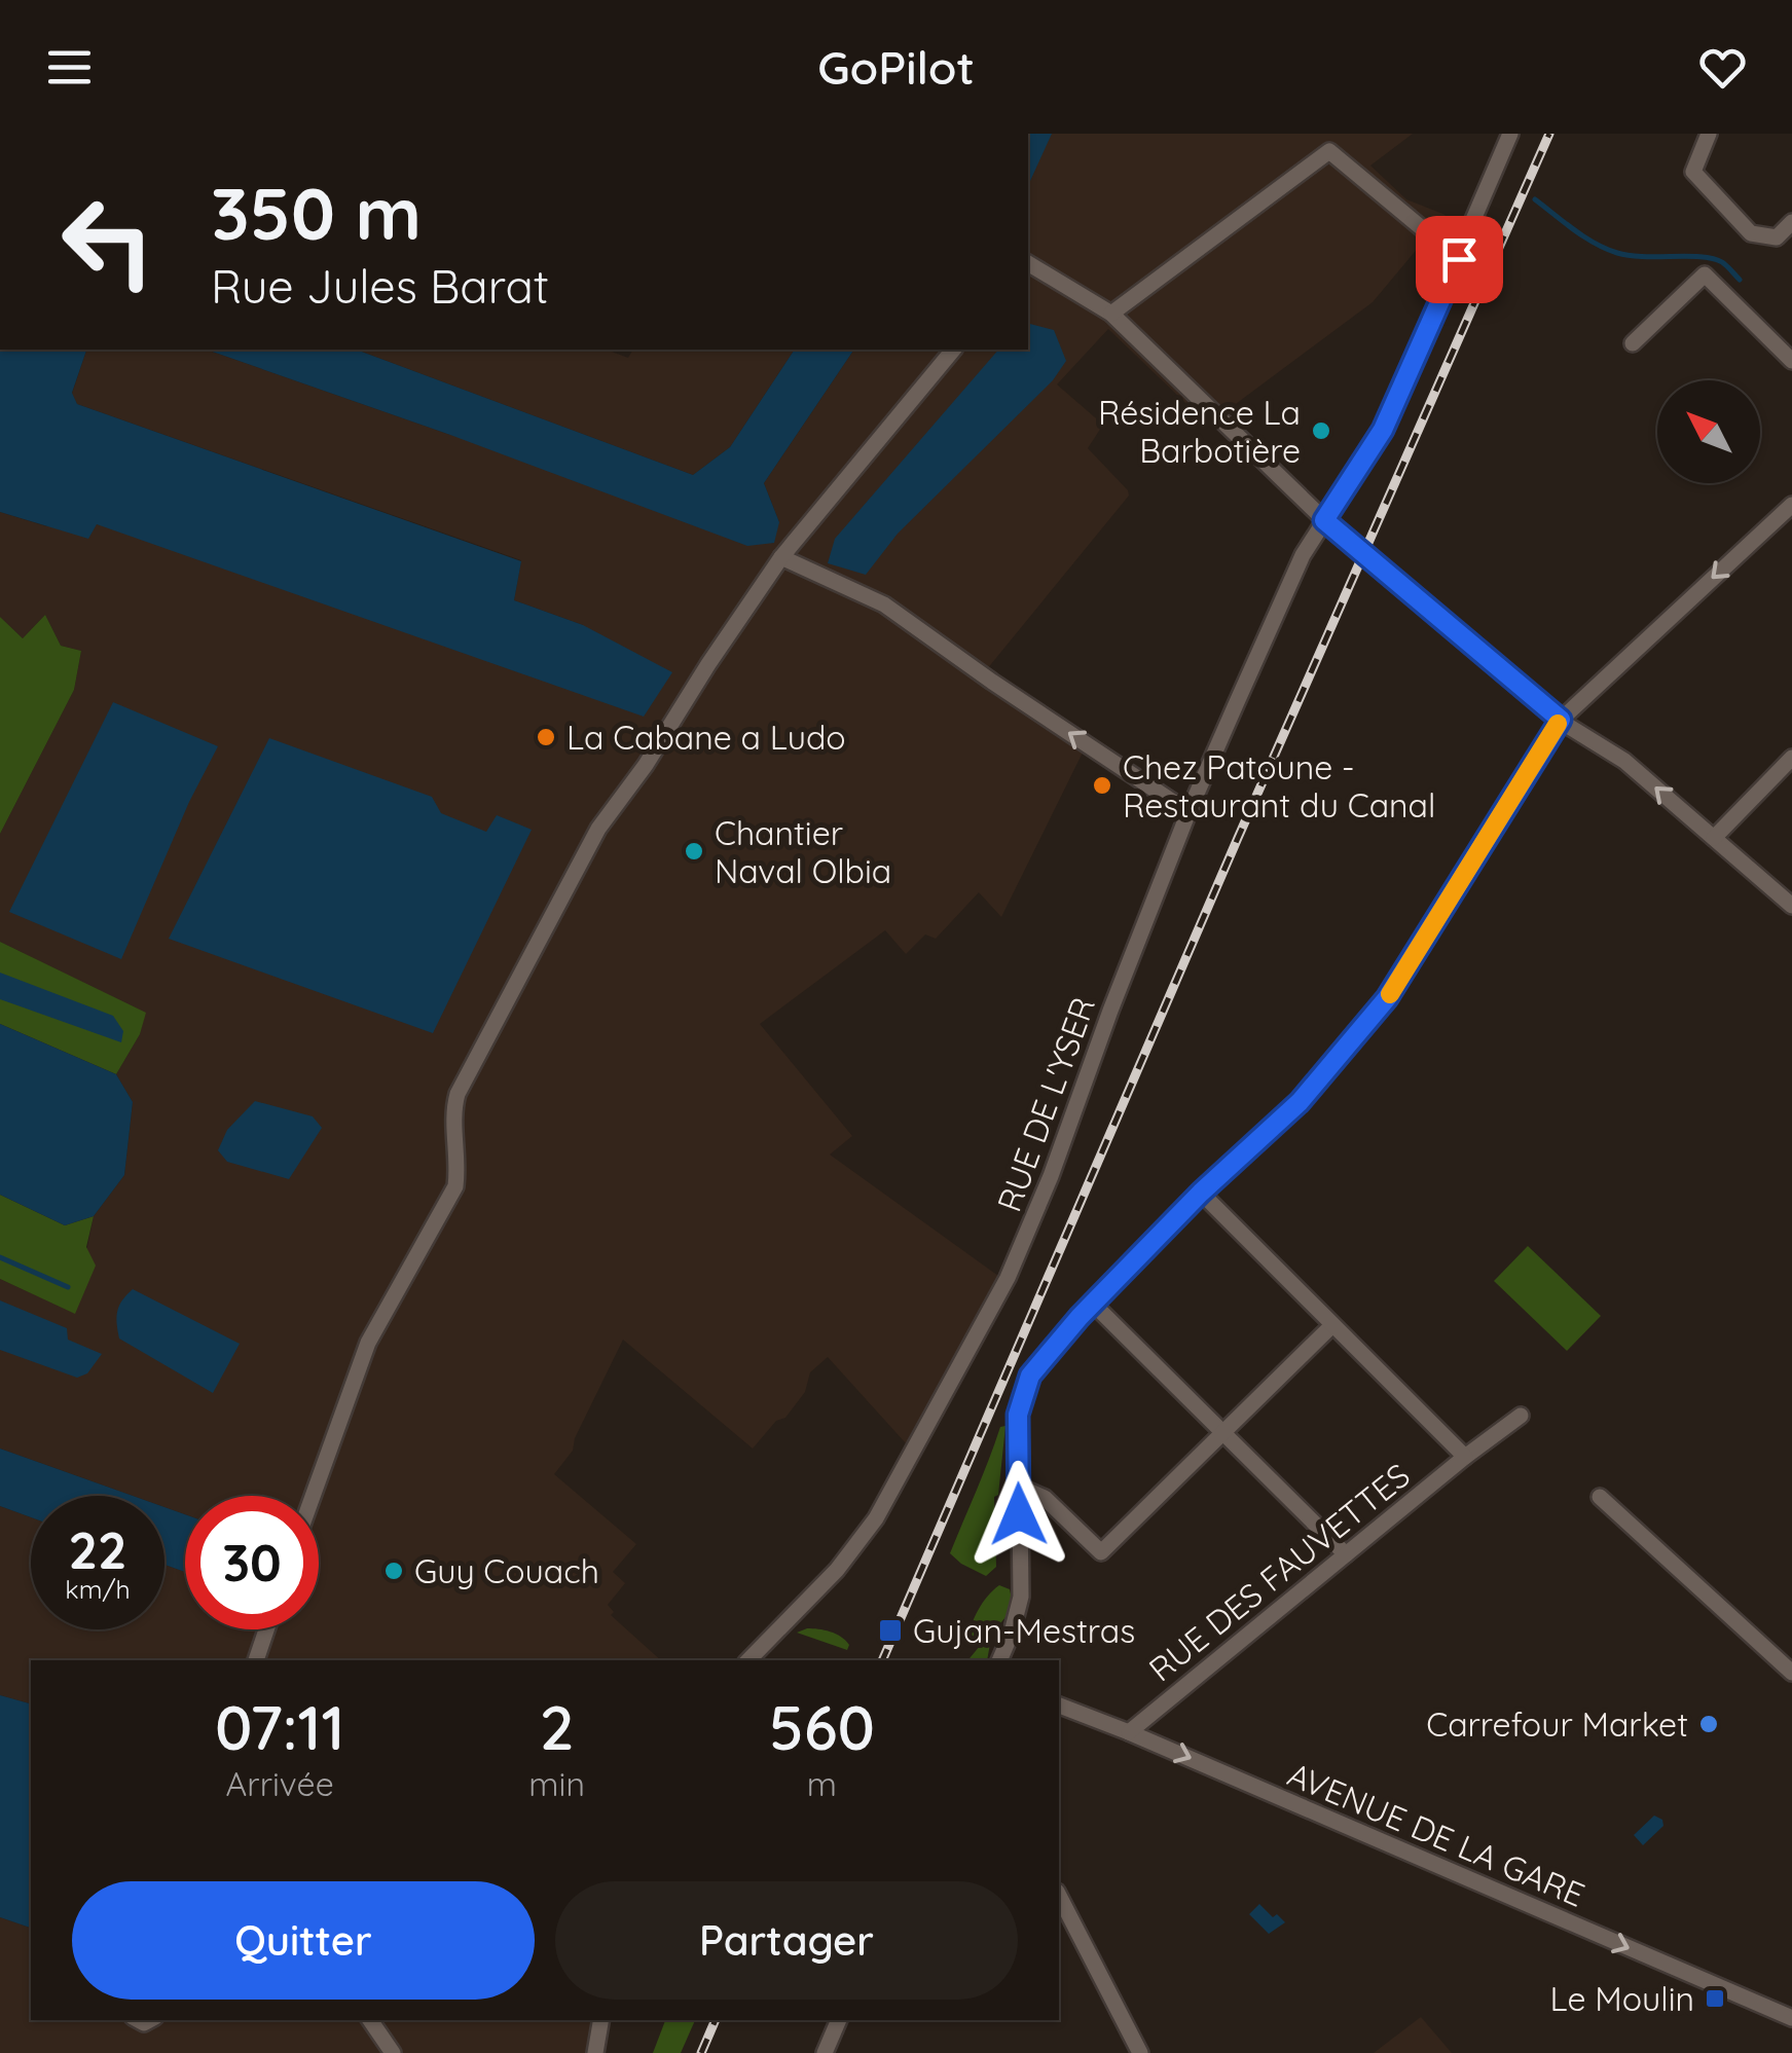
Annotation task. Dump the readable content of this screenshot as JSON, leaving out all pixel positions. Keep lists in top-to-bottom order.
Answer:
{
  "streets": {
    "street": ["RUE DE L'YSER", "RUE DES FAUVETTES", "AVENUE DE LA GARE"]
  },
  "crossings": [
    ["RUE DES FAUVETTES", "AVENUE DE LA GARE"]
  ],
  "one_way": ["AVENUE DE LA GARE"],
  "places": {
    "other": [
      "Résidence La Barbotière",
      "La Cabane a Ludo",
      "Chez Patoune - Restaurant du Canal",
      "Chantier Naval Olbia",
      "Guy Couach",
      "Carrefour Market"
    ],
    "transit": ["Gujan-Mestras", "Le Moulin"]
  },
  "north": "top left",
  "page": {
    "header": "GoPilot",
    "turn": ["350 m", "Rue Jules Barat"],
    "speed": "22 km/h",
    "limit": "30",
    "eta": [
      "07:11",
      "Arrivée",
      "2",
      "min",
      "560",
      "m"
    ],
    "buttons": ["Quitter", "Partager"]
  }
}
